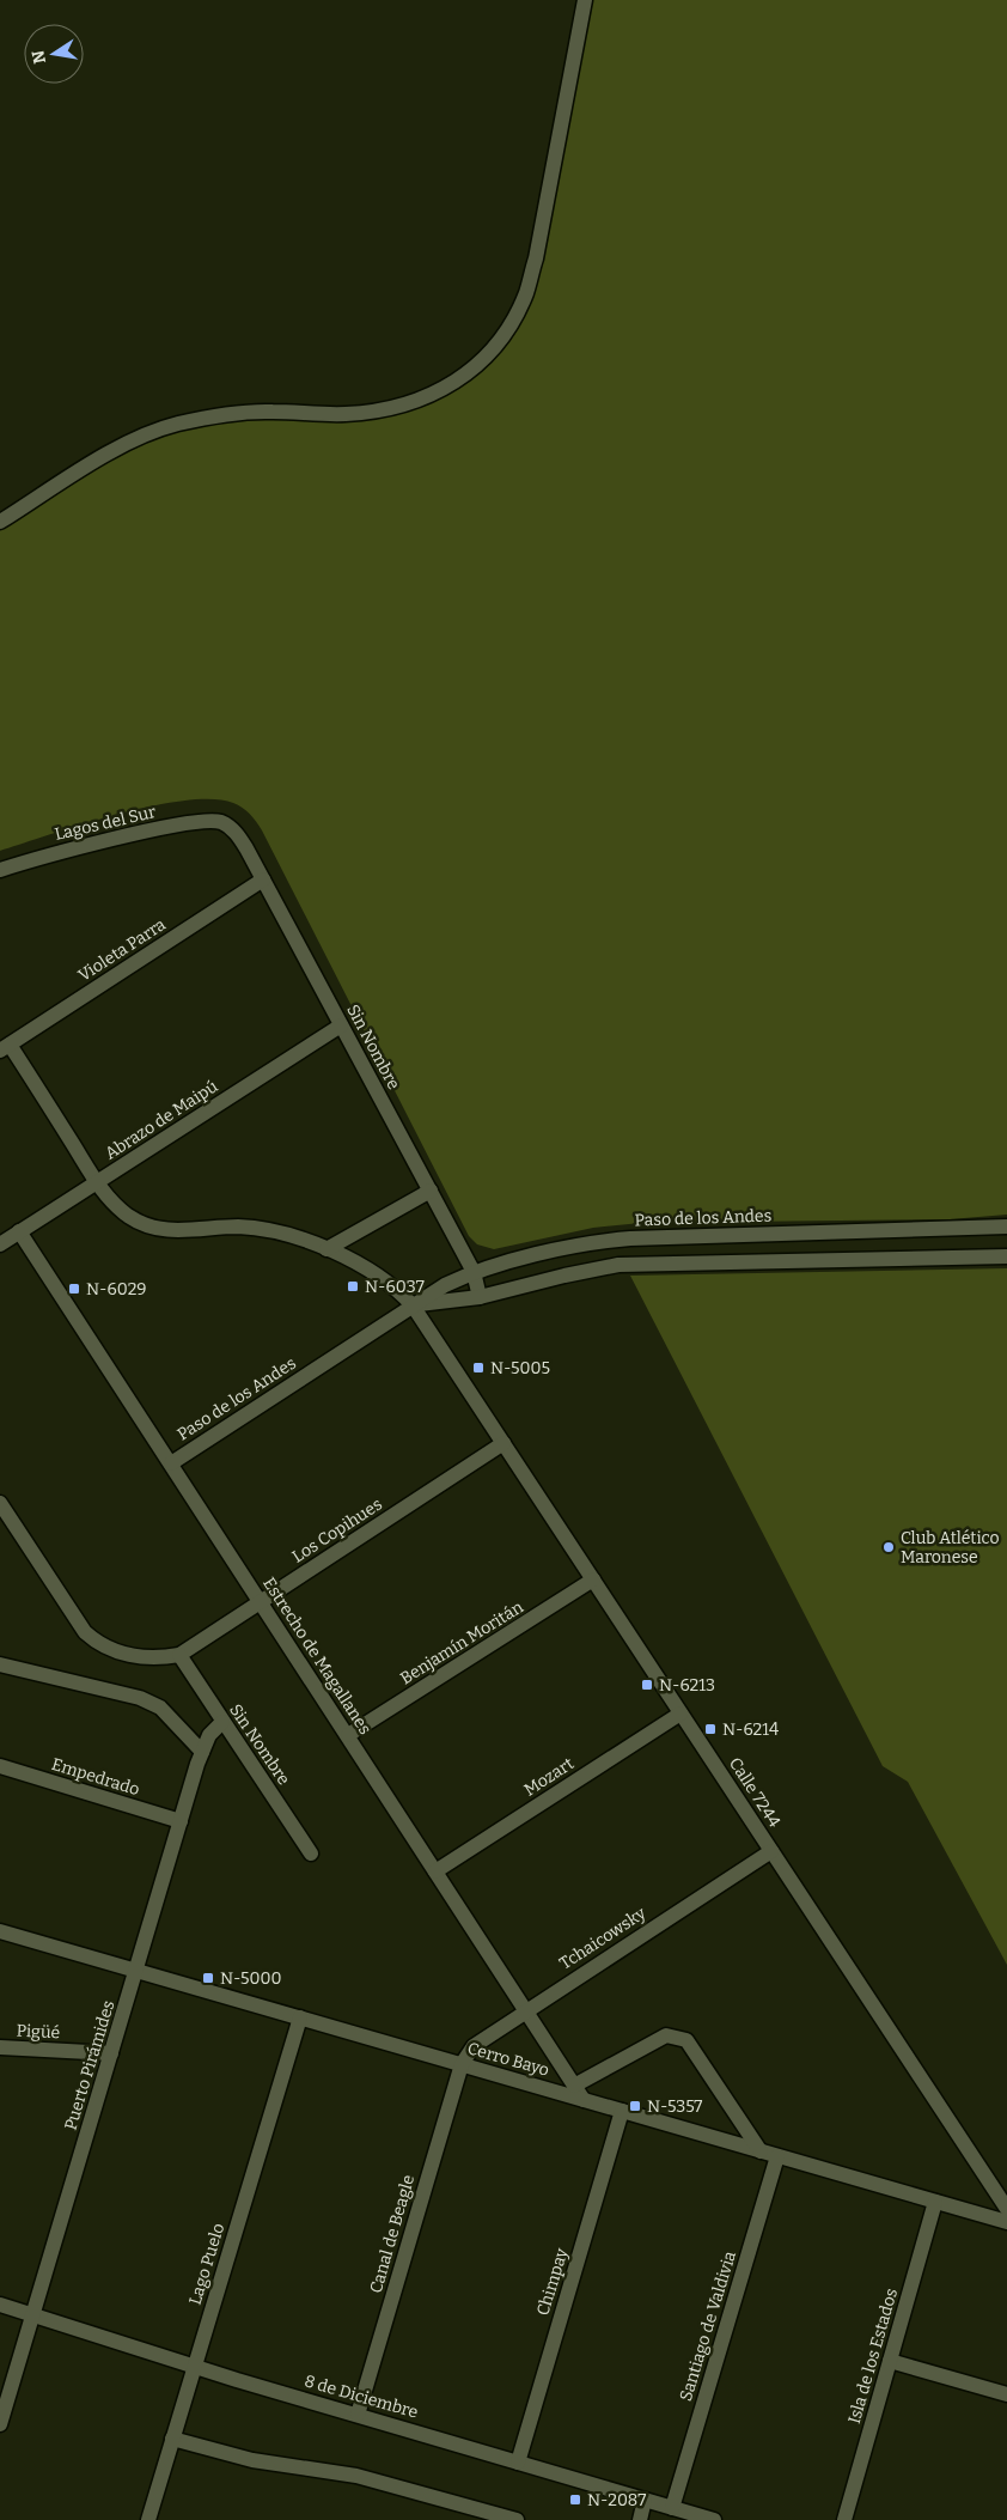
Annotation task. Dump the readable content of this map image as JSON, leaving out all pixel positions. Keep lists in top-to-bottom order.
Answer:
{
  "streets": {
    "street": [
      "Lagos del Sur",
      "Violeta Parra",
      "Sin Nombre",
      "Abrazo de Maipú",
      "Paso de los Andes",
      "Los Copihues",
      "Benjamín Moritán",
      "Estrecho de Magallanes",
      "Empedrado",
      "Mozart",
      "Calle 7244",
      "Tchaicowsky",
      "Pigüé",
      "Cerro Bayo",
      "Puerto Pirámides",
      "Canal de Beagle",
      "Lago Puelo",
      "Chimpay",
      "Santiago de Valdivia",
      "Isla de los Estados",
      "8 de Diciembre"
    ]
  },
  "crossings": [
    ["Lagos del Sur", "Sin Nombre"],
    ["Violeta Parra", "Sin Nombre"],
    ["Sin Nombre", "Abrazo de Maipú"],
    ["Sin Nombre", "Paso de los Andes"],
    ["Sin Nombre", "Los Copihues"],
    ["Sin Nombre", "Puerto Pirámides"],
    ["Abrazo de Maipú", "Estrecho de Magallanes"],
    ["Paso de los Andes", "Estrecho de Magallanes"],
    ["Paso de los Andes", "Calle 7244"],
    ["Los Copihues", "Estrecho de Magallanes"],
    ["Los Copihues", "Calle 7244"],
    ["Benjamín Moritán", "Estrecho de Magallanes"],
    ["Benjamín Moritán", "Calle 7244"],
    ["Estrecho de Magallanes", "Mozart"],
    ["Estrecho de Magallanes", "Tchaicowsky"],
    ["Estrecho de Magallanes", "Cerro Bayo"],
    ["Empedrado", "Puerto Pirámides"],
    ["Mozart", "Calle 7244"],
    ["Calle 7244", "Tchaicowsky"],
    ["Tchaicowsky", "Cerro Bayo"],
    ["Tchaicowsky", "Canal de Beagle"],
    ["Pigüé", "Puerto Pirámides"],
    ["Cerro Bayo", "Puerto Pirámides"],
    ["Cerro Bayo", "Canal de Beagle"],
    ["Cerro Bayo", "Lago Puelo"],
    ["Cerro Bayo", "Chimpay"],
    ["Cerro Bayo", "Santiago de Valdivia"],
    ["Cerro Bayo", "Isla de los Estados"],
    ["Puerto Pirámides", "8 de Diciembre"],
    ["Canal de Beagle", "8 de Diciembre"],
    ["Lago Puelo", "8 de Diciembre"],
    ["Chimpay", "8 de Diciembre"],
    ["Santiago de Valdivia", "8 de Diciembre"]
  ],
  "places": {
    "transit": [
      "N-6037",
      "N-6029",
      "N-5005",
      "N-6213",
      "N-6214",
      "N-5000",
      "N-5357",
      "N-2087"
    ],
    "other": ["Club Atlético Maronese"]
  },
  "north": "left"
}
